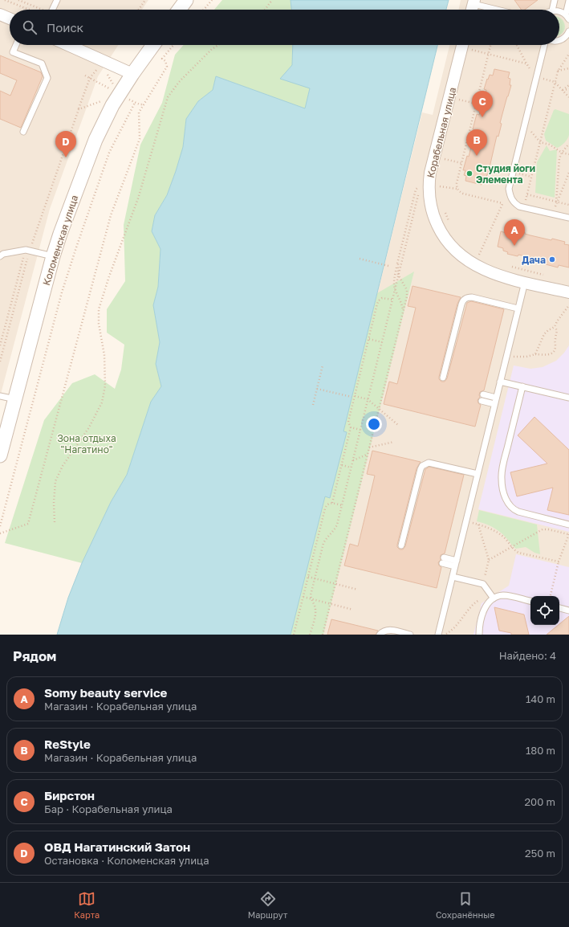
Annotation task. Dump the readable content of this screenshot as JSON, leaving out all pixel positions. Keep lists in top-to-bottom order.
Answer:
{
  "streets": {
    "street": ["Корабельная улица", "Коломенская улица"]
  },
  "parks": ["Зона отдыха \"Нагатино\""],
  "places": ["Студия йоги Элемента", "Дача"],
  "page": {
    "search": "Поиск",
    "pins": [
      "C",
      "B",
      "D",
      "A"
    ],
    "heading": ["Рядом", "Найдено: 4"],
    "list": [
      {
        "mark": "A",
        "name": "Somy beauty service",
        "note": "Магазин · Корабельная улица",
        "value": "140 m"
      },
      {
        "mark": "B",
        "name": "ReStyle",
        "note": "Магазин · Корабельная улица",
        "value": "180 m"
      },
      {
        "mark": "C",
        "name": "Бирстон",
        "note": "Бар · Корабельная улица",
        "value": "200 m"
      },
      {
        "mark": "D",
        "name": "ОВД Нагатинский Затон",
        "note": "Остановка · Коломенская улица",
        "value": "250 m"
      }
    ],
    "nav": ["Карта", "Маршрут", "Сохранённые"]
  }
}
